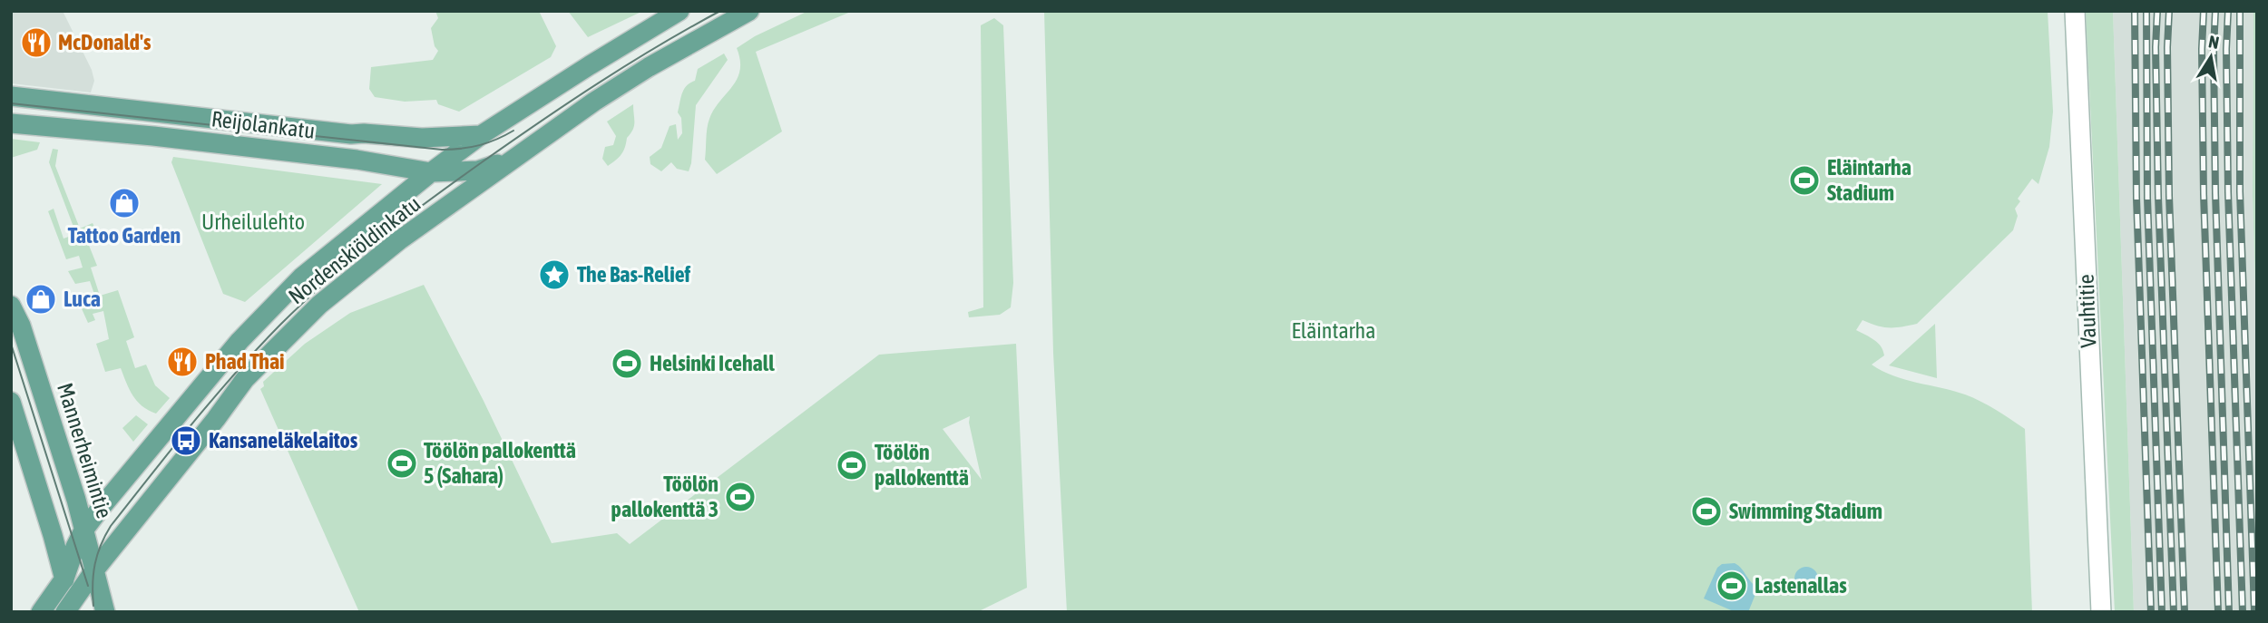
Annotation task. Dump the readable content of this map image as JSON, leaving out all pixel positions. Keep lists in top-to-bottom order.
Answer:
{
  "streets": {
    "main road": [
      "Reijolankatu",
      "Nordenskiöldinkatu",
      "Vauhtitie",
      "Mannerheimintie"
    ]
  },
  "crossings": [
    ["Reijolankatu", "Nordenskiöldinkatu"],
    ["Nordenskiöldinkatu", "Mannerheimintie"]
  ],
  "parks": ["Urheilulehto", "Eläintarha"],
  "places": {
    "restaurant": ["McDonald's", "Phad Thai"],
    "sports": [
      "Eläintarha Stadium",
      "Helsinki Icehall",
      "Töölön pallokenttä 5 (Sahara)",
      "Töölön pallokenttä",
      "Töölön pallokenttä 3",
      "Swimming Stadium",
      "Lastenallas"
    ],
    "shop": ["Tattoo Garden", "Luca"],
    "place": ["The Bas-Relief"],
    "bus stop": ["Kansaneläkelaitos"]
  },
  "north": "top"
}
